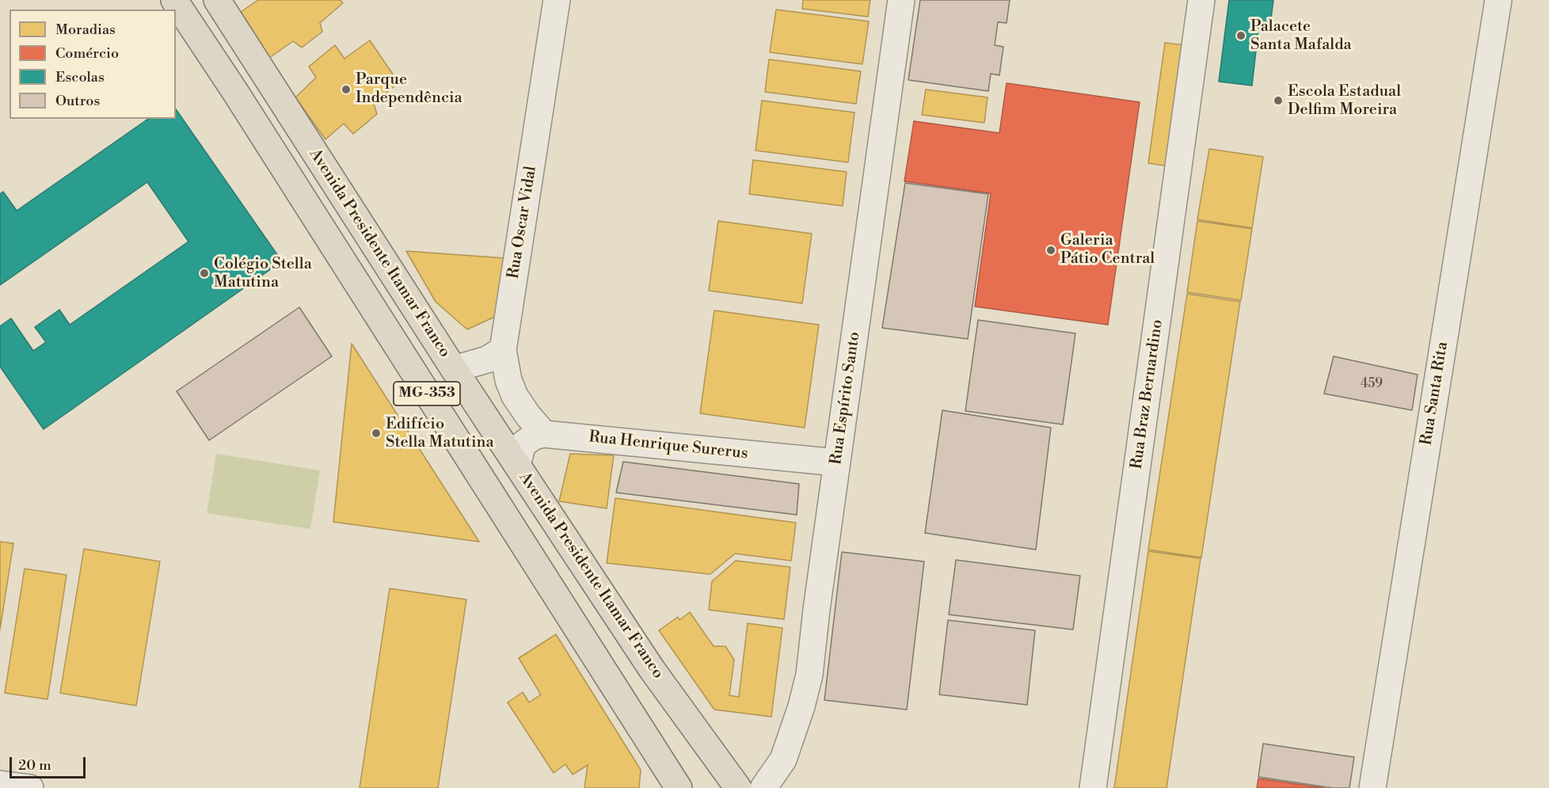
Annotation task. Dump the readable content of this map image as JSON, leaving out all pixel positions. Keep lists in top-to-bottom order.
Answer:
{
  "streets": {
    "main road": ["Avenida Presidente Itamar Franco", "MG-353"],
    "street": [
      "Rua Oscar Vidal",
      "Rua Santa Rita",
      "Rua Braz Bernardino",
      "Rua Espírito Santo",
      "Rua Henrique Surerus"
    ]
  },
  "crossings": [
    ["Rua Oscar Vidal", "Rua Henrique Surerus"],
    ["Rua Espírito Santo", "Rua Henrique Surerus"]
  ],
  "places": [
    "Palacete Santa Mafalda",
    "Parque Independência",
    "Escola Estadual Delfim Moreira",
    "Galeria Pátio Central",
    "Colégio Stella Matutina",
    "Edifício Stella Matutina"
  ],
  "house_numbers": ["459"],
  "legend": [
    "Moradias",
    "Comércio",
    "Escolas",
    "Outros"
  ],
  "scale_bar": "20 m"
}
